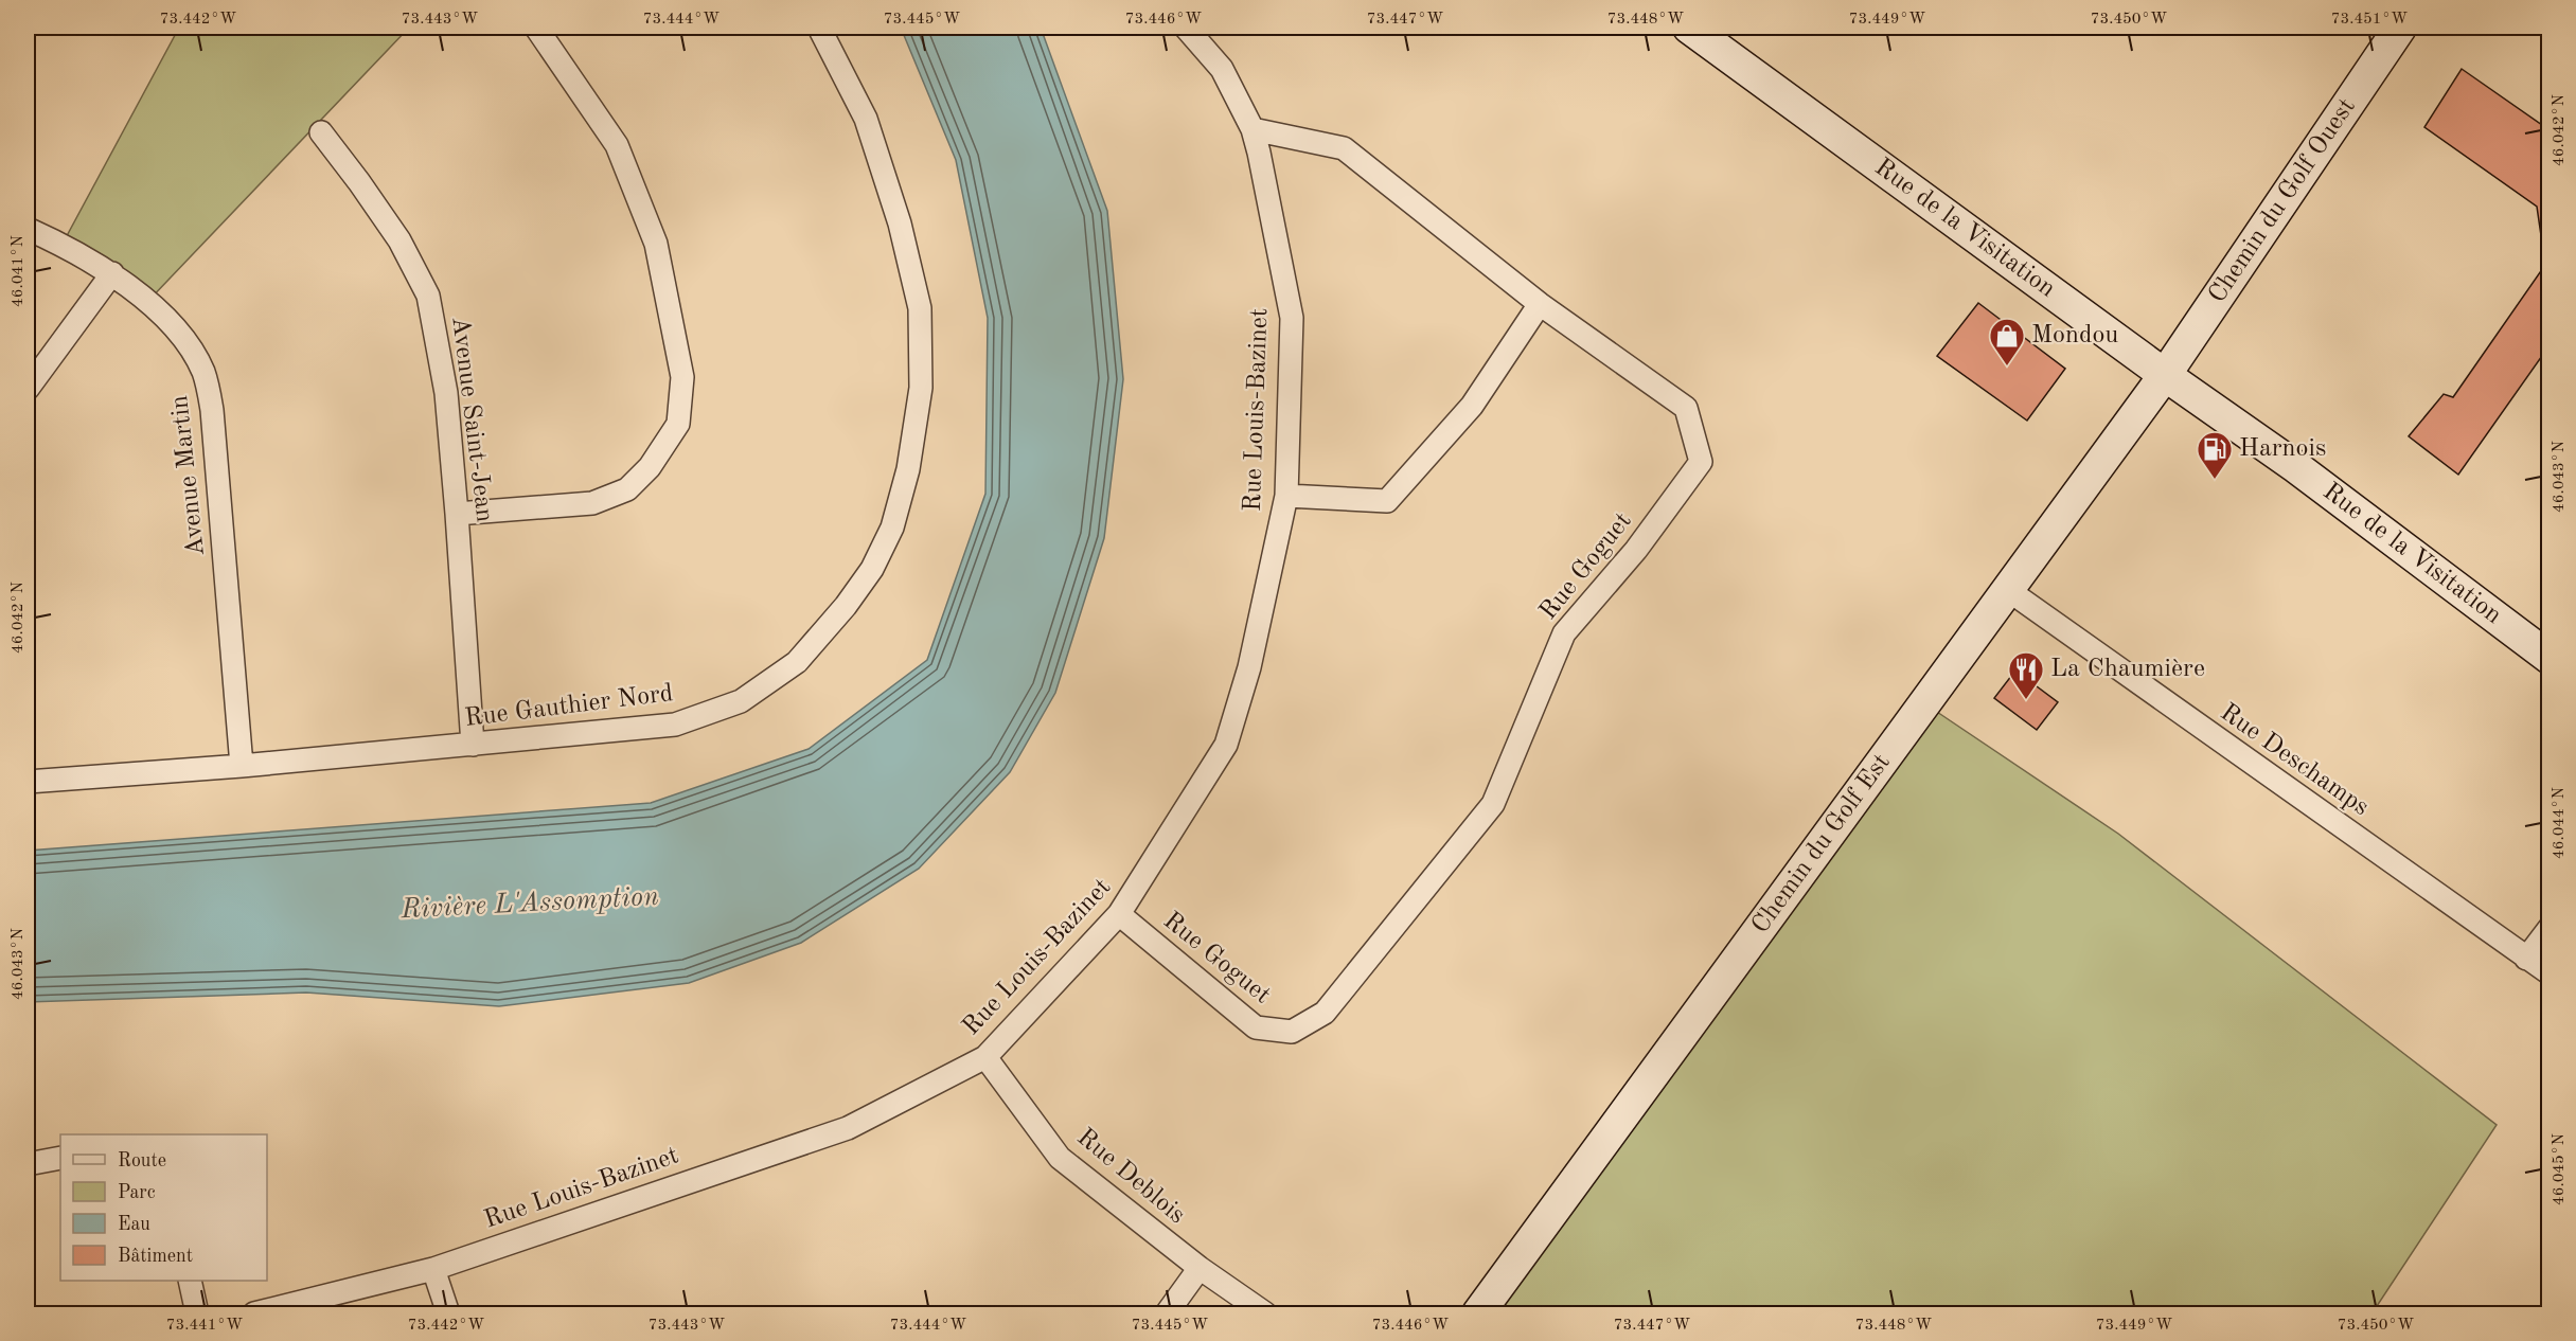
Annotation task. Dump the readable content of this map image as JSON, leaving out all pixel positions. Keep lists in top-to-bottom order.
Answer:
{
  "streets": {
    "street": [
      "Chemin du Golf Ouest",
      "Rue de la Visitation",
      "Rue Louis-Bazinet",
      "Avenue Saint-Jean",
      "Avenue Martin",
      "Rue Goguet",
      "Rue Gauthier Nord",
      "Rue Deschamps",
      "Chemin du Golf Est",
      "Rue Deblois"
    ]
  },
  "crossings": [
    ["Chemin du Golf Ouest", "Rue de la Visitation"],
    ["Chemin du Golf Ouest", "Chemin du Golf Est"],
    ["Rue de la Visitation", "Chemin du Golf Est"],
    ["Rue Louis-Bazinet", "Rue Goguet"],
    ["Rue Louis-Bazinet", "Rue Deblois"],
    ["Avenue Saint-Jean", "Rue Gauthier Nord"],
    ["Avenue Martin", "Rue Gauthier Nord"],
    ["Rue Deschamps", "Chemin du Golf Est"]
  ],
  "water": ["Rivière L'Assomption"],
  "places": {
    "shop": ["Mondou"],
    "fuel station": ["Harnois"],
    "restaurant": ["La Chaumière"]
  },
  "legend": [
    "Route",
    "Parc",
    "Eau",
    "Bâtiment"
  ],
  "coordinates": [
    "73.442°W",
    "73.443°W",
    "73.444°W",
    "73.445°W",
    "73.446°W",
    "73.447°W",
    "73.448°W",
    "73.449°W",
    "73.450°W",
    "73.451°W",
    "46.042°N",
    "46.041°N",
    "46.043°N",
    "46.044°N",
    "46.045°N",
    "73.441°W"
  ]
}
